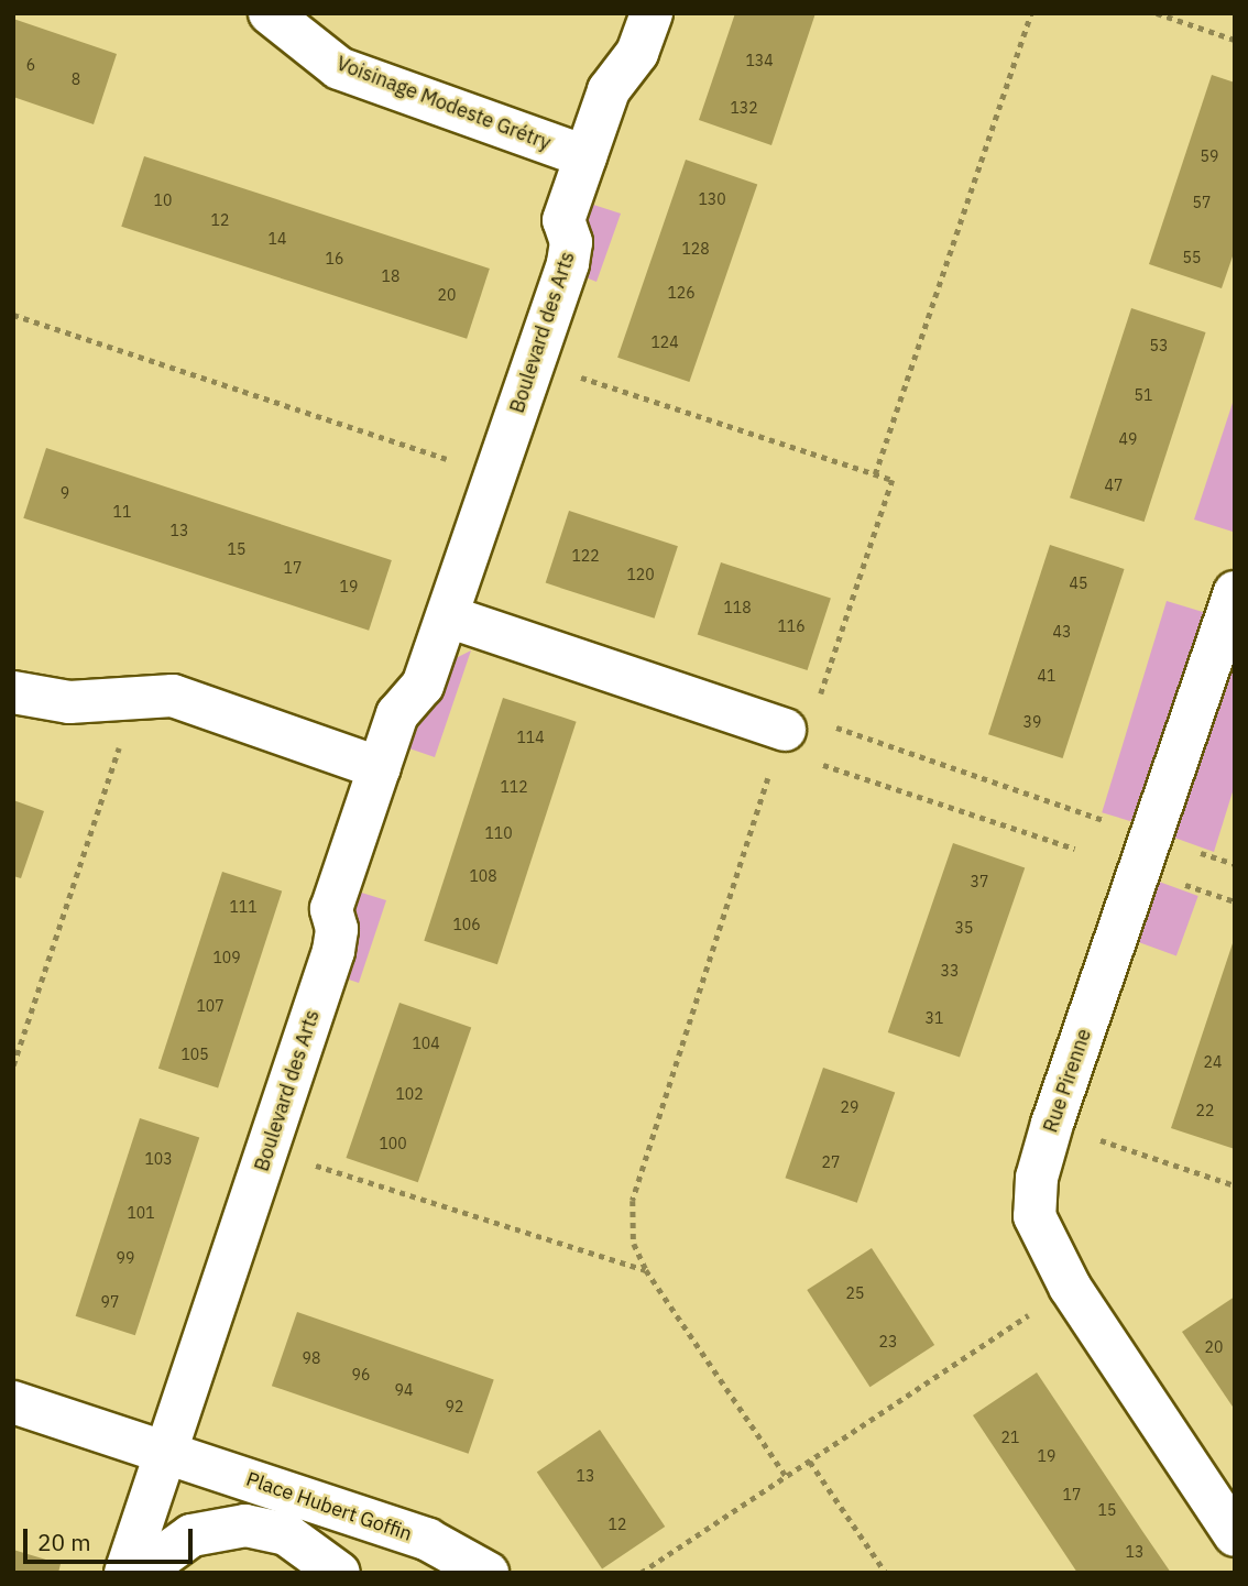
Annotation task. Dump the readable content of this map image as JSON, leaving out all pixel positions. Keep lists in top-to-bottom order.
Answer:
{
  "streets": {
    "street": [
      "Voisinage Modeste Grétry",
      "Boulevard des Arts",
      "Rue Pirenne",
      "Place Hubert Goffin"
    ]
  },
  "crossings": [
    ["Voisinage Modeste Grétry", "Boulevard des Arts"],
    ["Boulevard des Arts", "Place Hubert Goffin"]
  ],
  "house_numbers": [
    "134",
    "6",
    "8",
    "132",
    "59",
    "130",
    "10",
    "57",
    "12",
    "14",
    "128",
    "55",
    "16",
    "18",
    "126",
    "20",
    "124",
    "53",
    "51",
    "49",
    "47",
    "9",
    "11",
    "13",
    "15",
    "122",
    "17",
    "120",
    "45",
    "19",
    "118",
    "116",
    "43",
    "41",
    "39",
    "114",
    "112",
    "110",
    "108",
    "37",
    "111",
    "106",
    "35",
    "109",
    "33",
    "107",
    "31",
    "104",
    "105",
    "24",
    "102",
    "29",
    "22",
    "100",
    "103",
    "27",
    "101",
    "99",
    "25",
    "97",
    "23",
    "20",
    "98",
    "96",
    "94",
    "92",
    "21",
    "19",
    "13",
    "17",
    "15",
    "12",
    "13"
  ],
  "scale_bar": "20 m"
}
